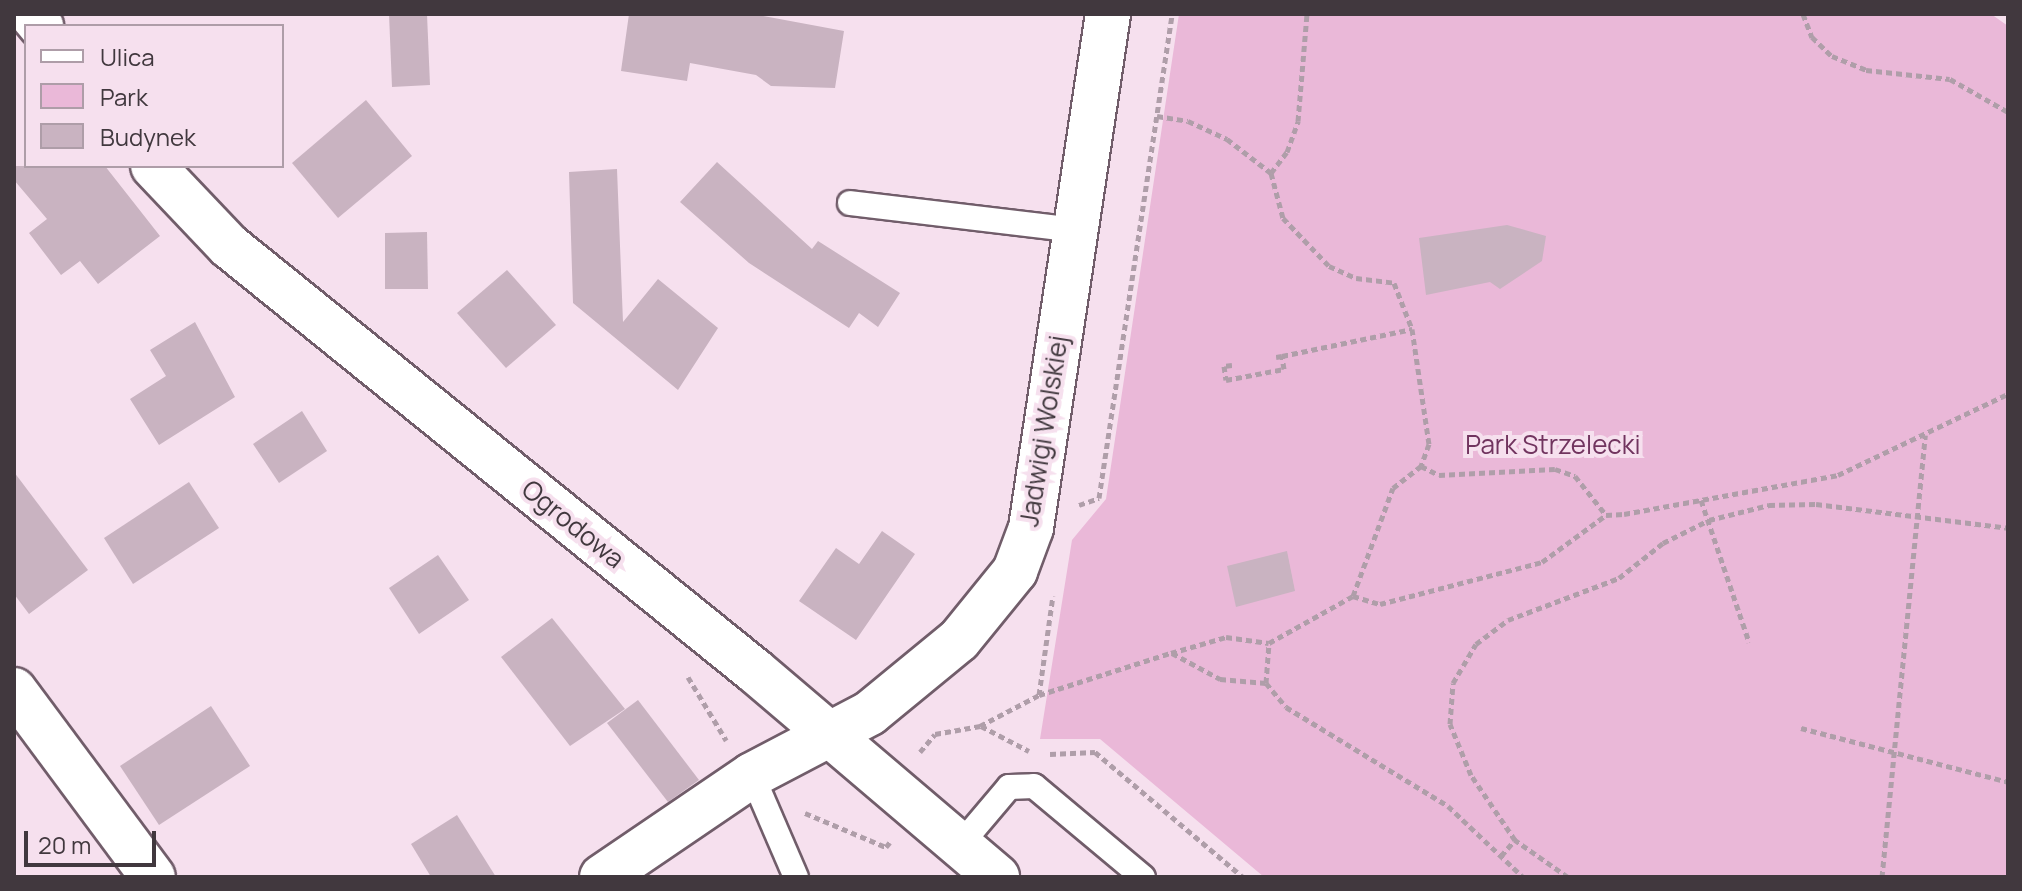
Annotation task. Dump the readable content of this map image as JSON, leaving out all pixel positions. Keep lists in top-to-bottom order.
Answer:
{
  "streets": {
    "street": ["Jadwigi Wolskiej", "Ogrodowa"]
  },
  "crossings": [
    ["Jadwigi Wolskiej", "Ogrodowa"]
  ],
  "parks": ["Park Strzelecki"],
  "legend": ["Ulica", "Park", "Budynek"],
  "scale_bar": "20 m"
}
